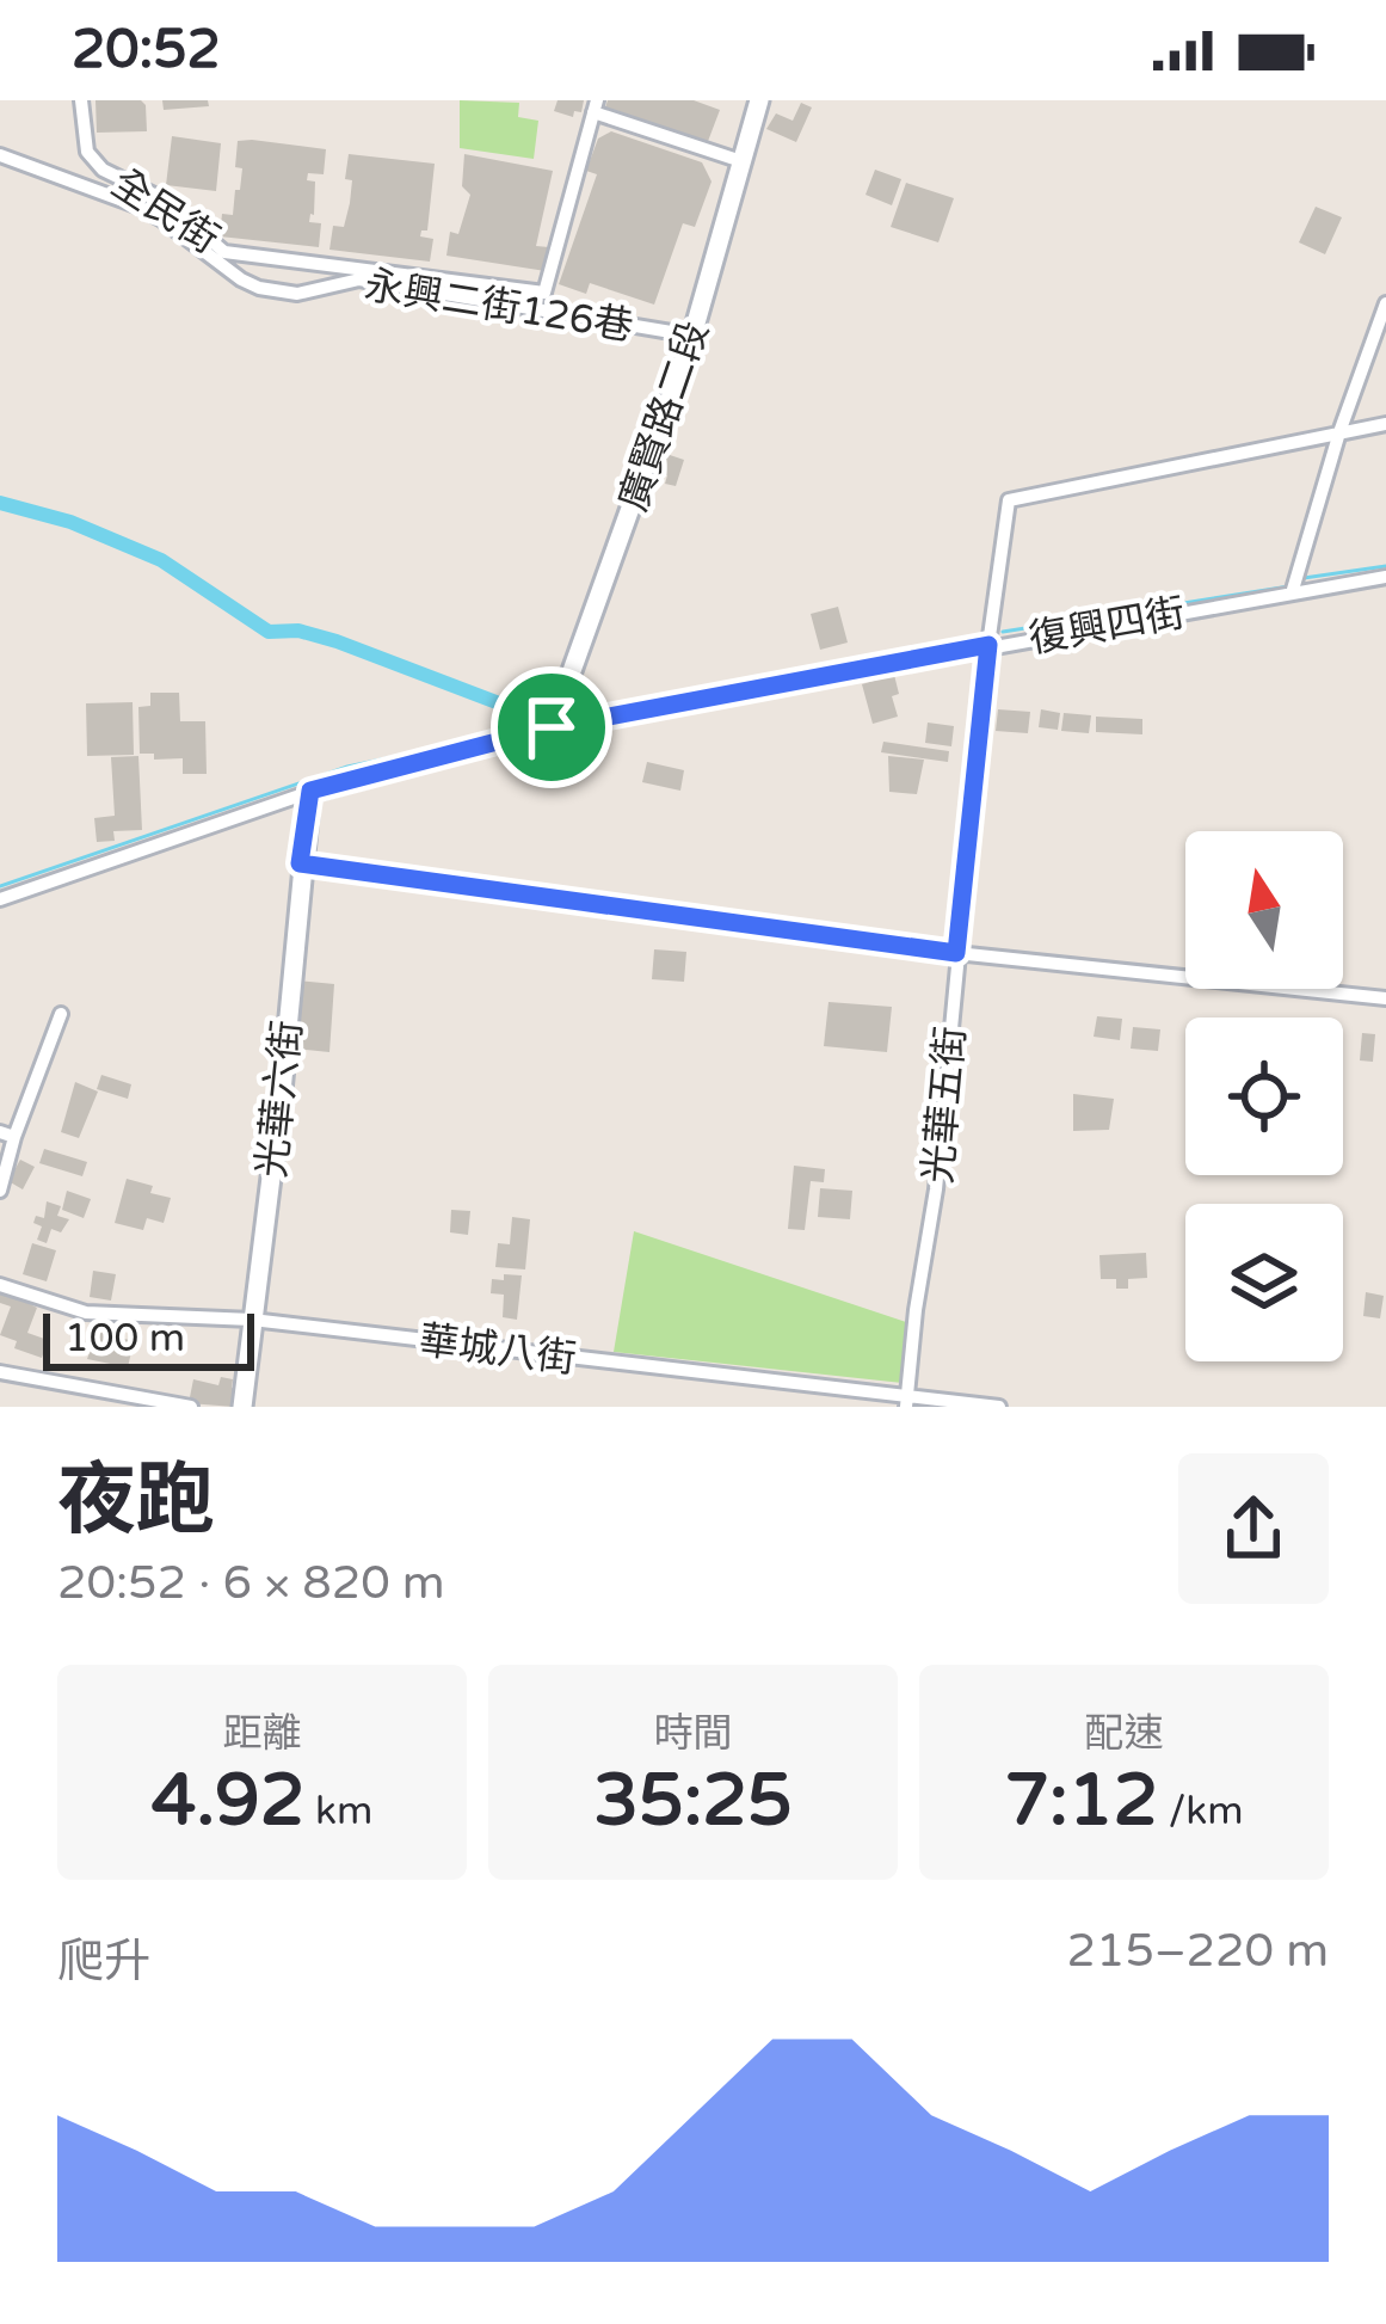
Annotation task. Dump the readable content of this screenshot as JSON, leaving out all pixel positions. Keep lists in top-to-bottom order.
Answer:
{
  "streets": {
    "street": [
      "全民街",
      "永興二街126巷",
      "廣賢路二段",
      "復興四街",
      "光華六街",
      "光華五街",
      "華城八街"
    ]
  },
  "crossings": [
    ["全民街", "廣賢路二段"],
    ["永興二街126巷", "廣賢路二段"],
    ["廣賢路二段", "復興四街"],
    ["復興四街", "光華六街"],
    ["復興四街", "光華五街"],
    ["光華六街", "華城八街"],
    ["光華五街", "華城八街"]
  ],
  "scale_bar": "100 m",
  "north": "top",
  "page": {
    "status": "20:52",
    "scale": "100 m",
    "heading": ["夜跑", "20:52 · 6 × 820 m"],
    "stats": [
      ["距離", "4.92 km"],
      ["時間", "35:25"],
      ["配速", "7:12 /km"]
    ],
    "chart": ["爬升", "215–220 m"]
  }
}
